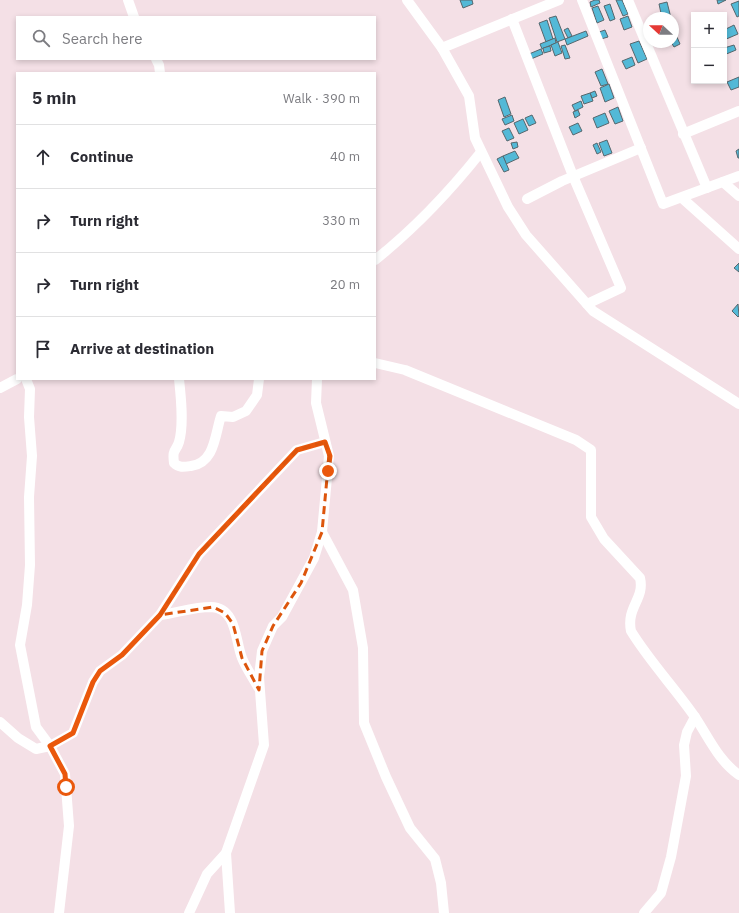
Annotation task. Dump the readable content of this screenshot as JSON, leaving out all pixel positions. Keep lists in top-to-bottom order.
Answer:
{
  "north": "left",
  "page": {
    "map_buttons": ["+", "−"],
    "search": "Search here",
    "heading": ["5 min", "Walk · 390 m"],
    "list": [
      ["Continue", "40 m"],
      ["Turn right", "330 m"],
      ["Turn right", "20 m"],
      "Arrive at destination"
    ]
  }
}
